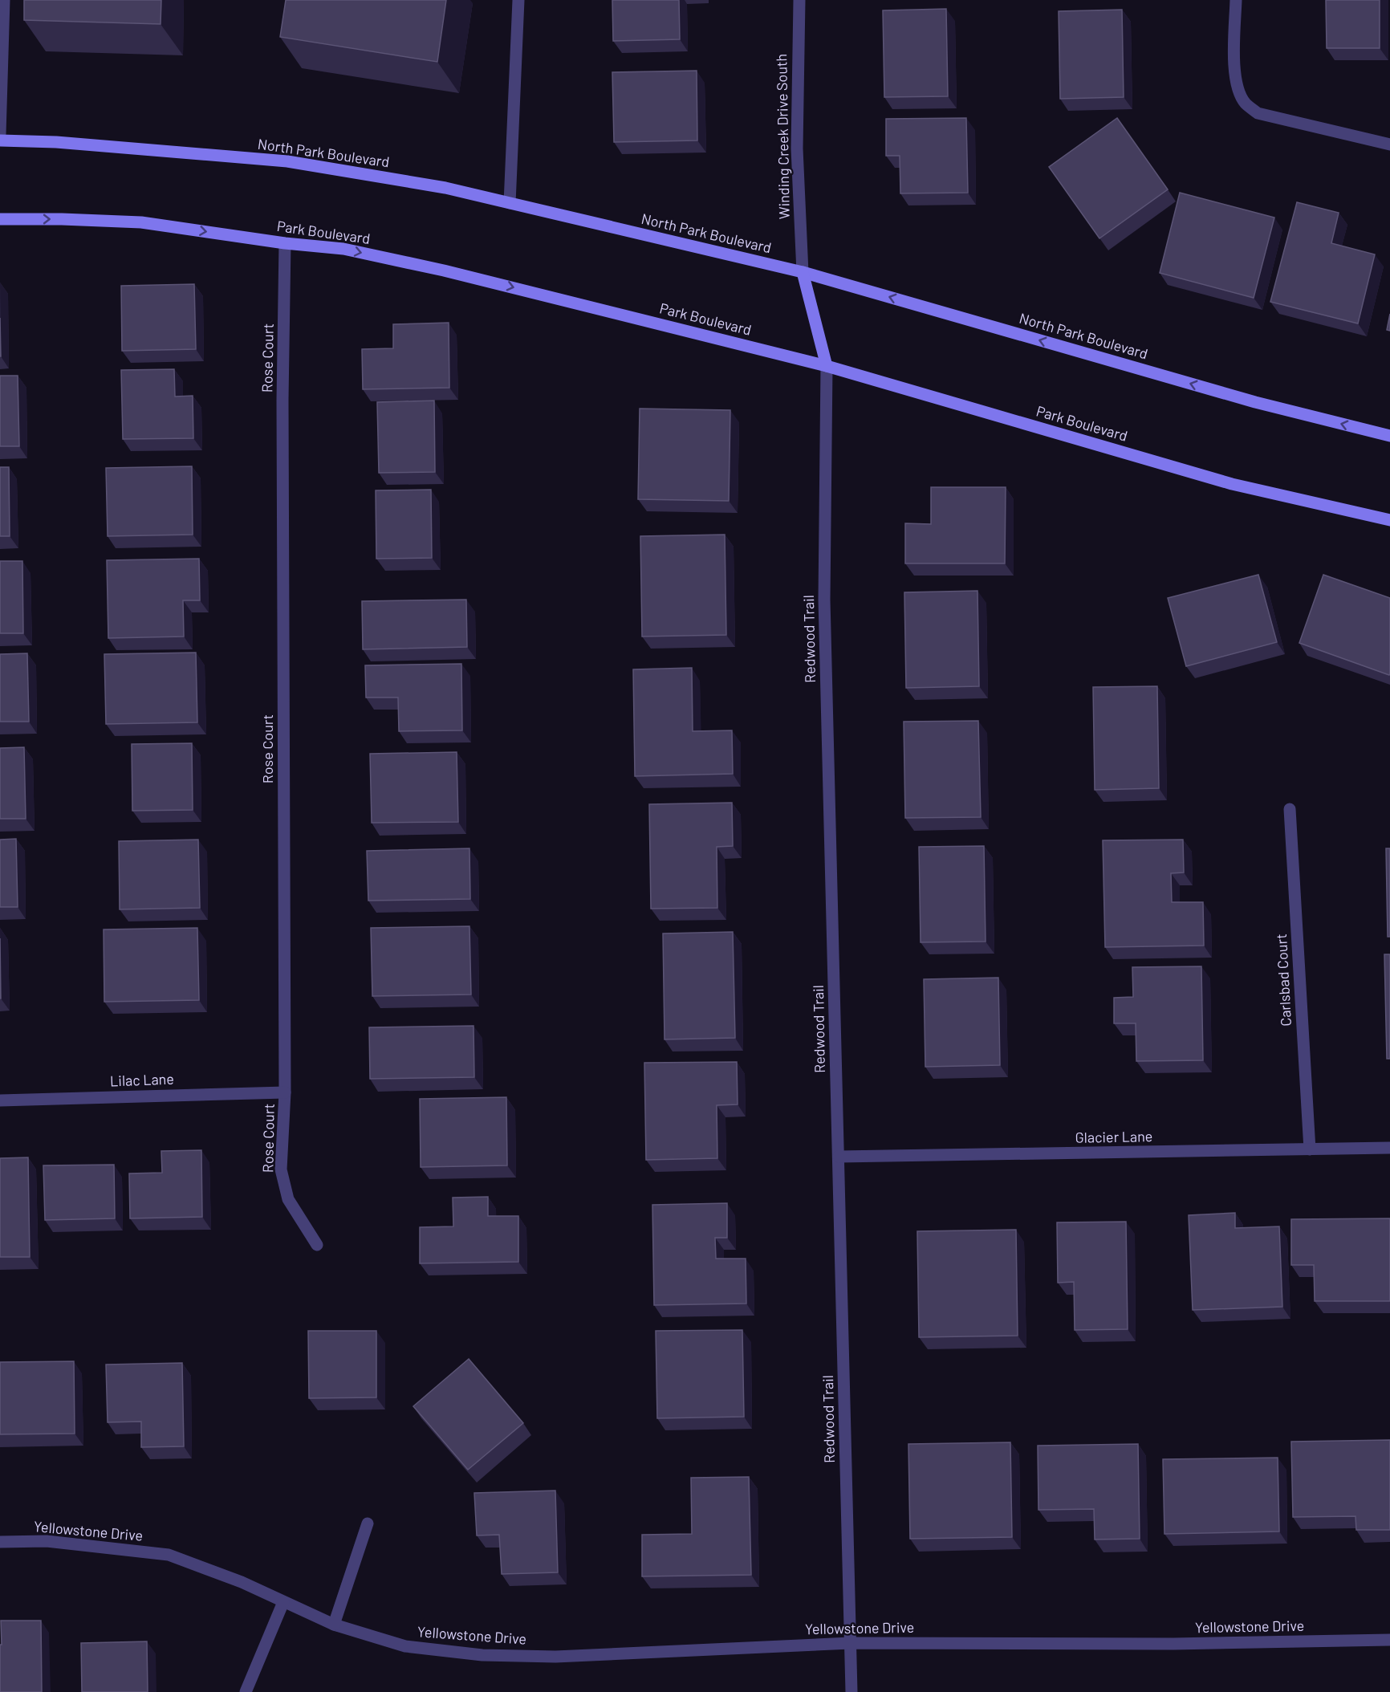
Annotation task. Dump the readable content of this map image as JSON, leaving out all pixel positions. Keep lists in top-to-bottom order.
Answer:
{
  "streets": {
    "main road": ["North Park Boulevard", "Park Boulevard"],
    "street": [
      "Winding Creek Drive South",
      "Rose Court",
      "Redwood Trail",
      "Carlsbad Court",
      "Lilac Lane",
      "Glacier Lane",
      "Yellowstone Drive"
    ]
  },
  "crossings": [
    ["Winding Creek Drive South", "North Park Boulevard"],
    ["Park Boulevard", "Rose Court"],
    ["Park Boulevard", "Redwood Trail"],
    ["Rose Court", "Lilac Lane"],
    ["Redwood Trail", "Glacier Lane"],
    ["Redwood Trail", "Yellowstone Drive"],
    ["Carlsbad Court", "Glacier Lane"]
  ],
  "one_way": ["North Park Boulevard", "Park Boulevard"]
}
